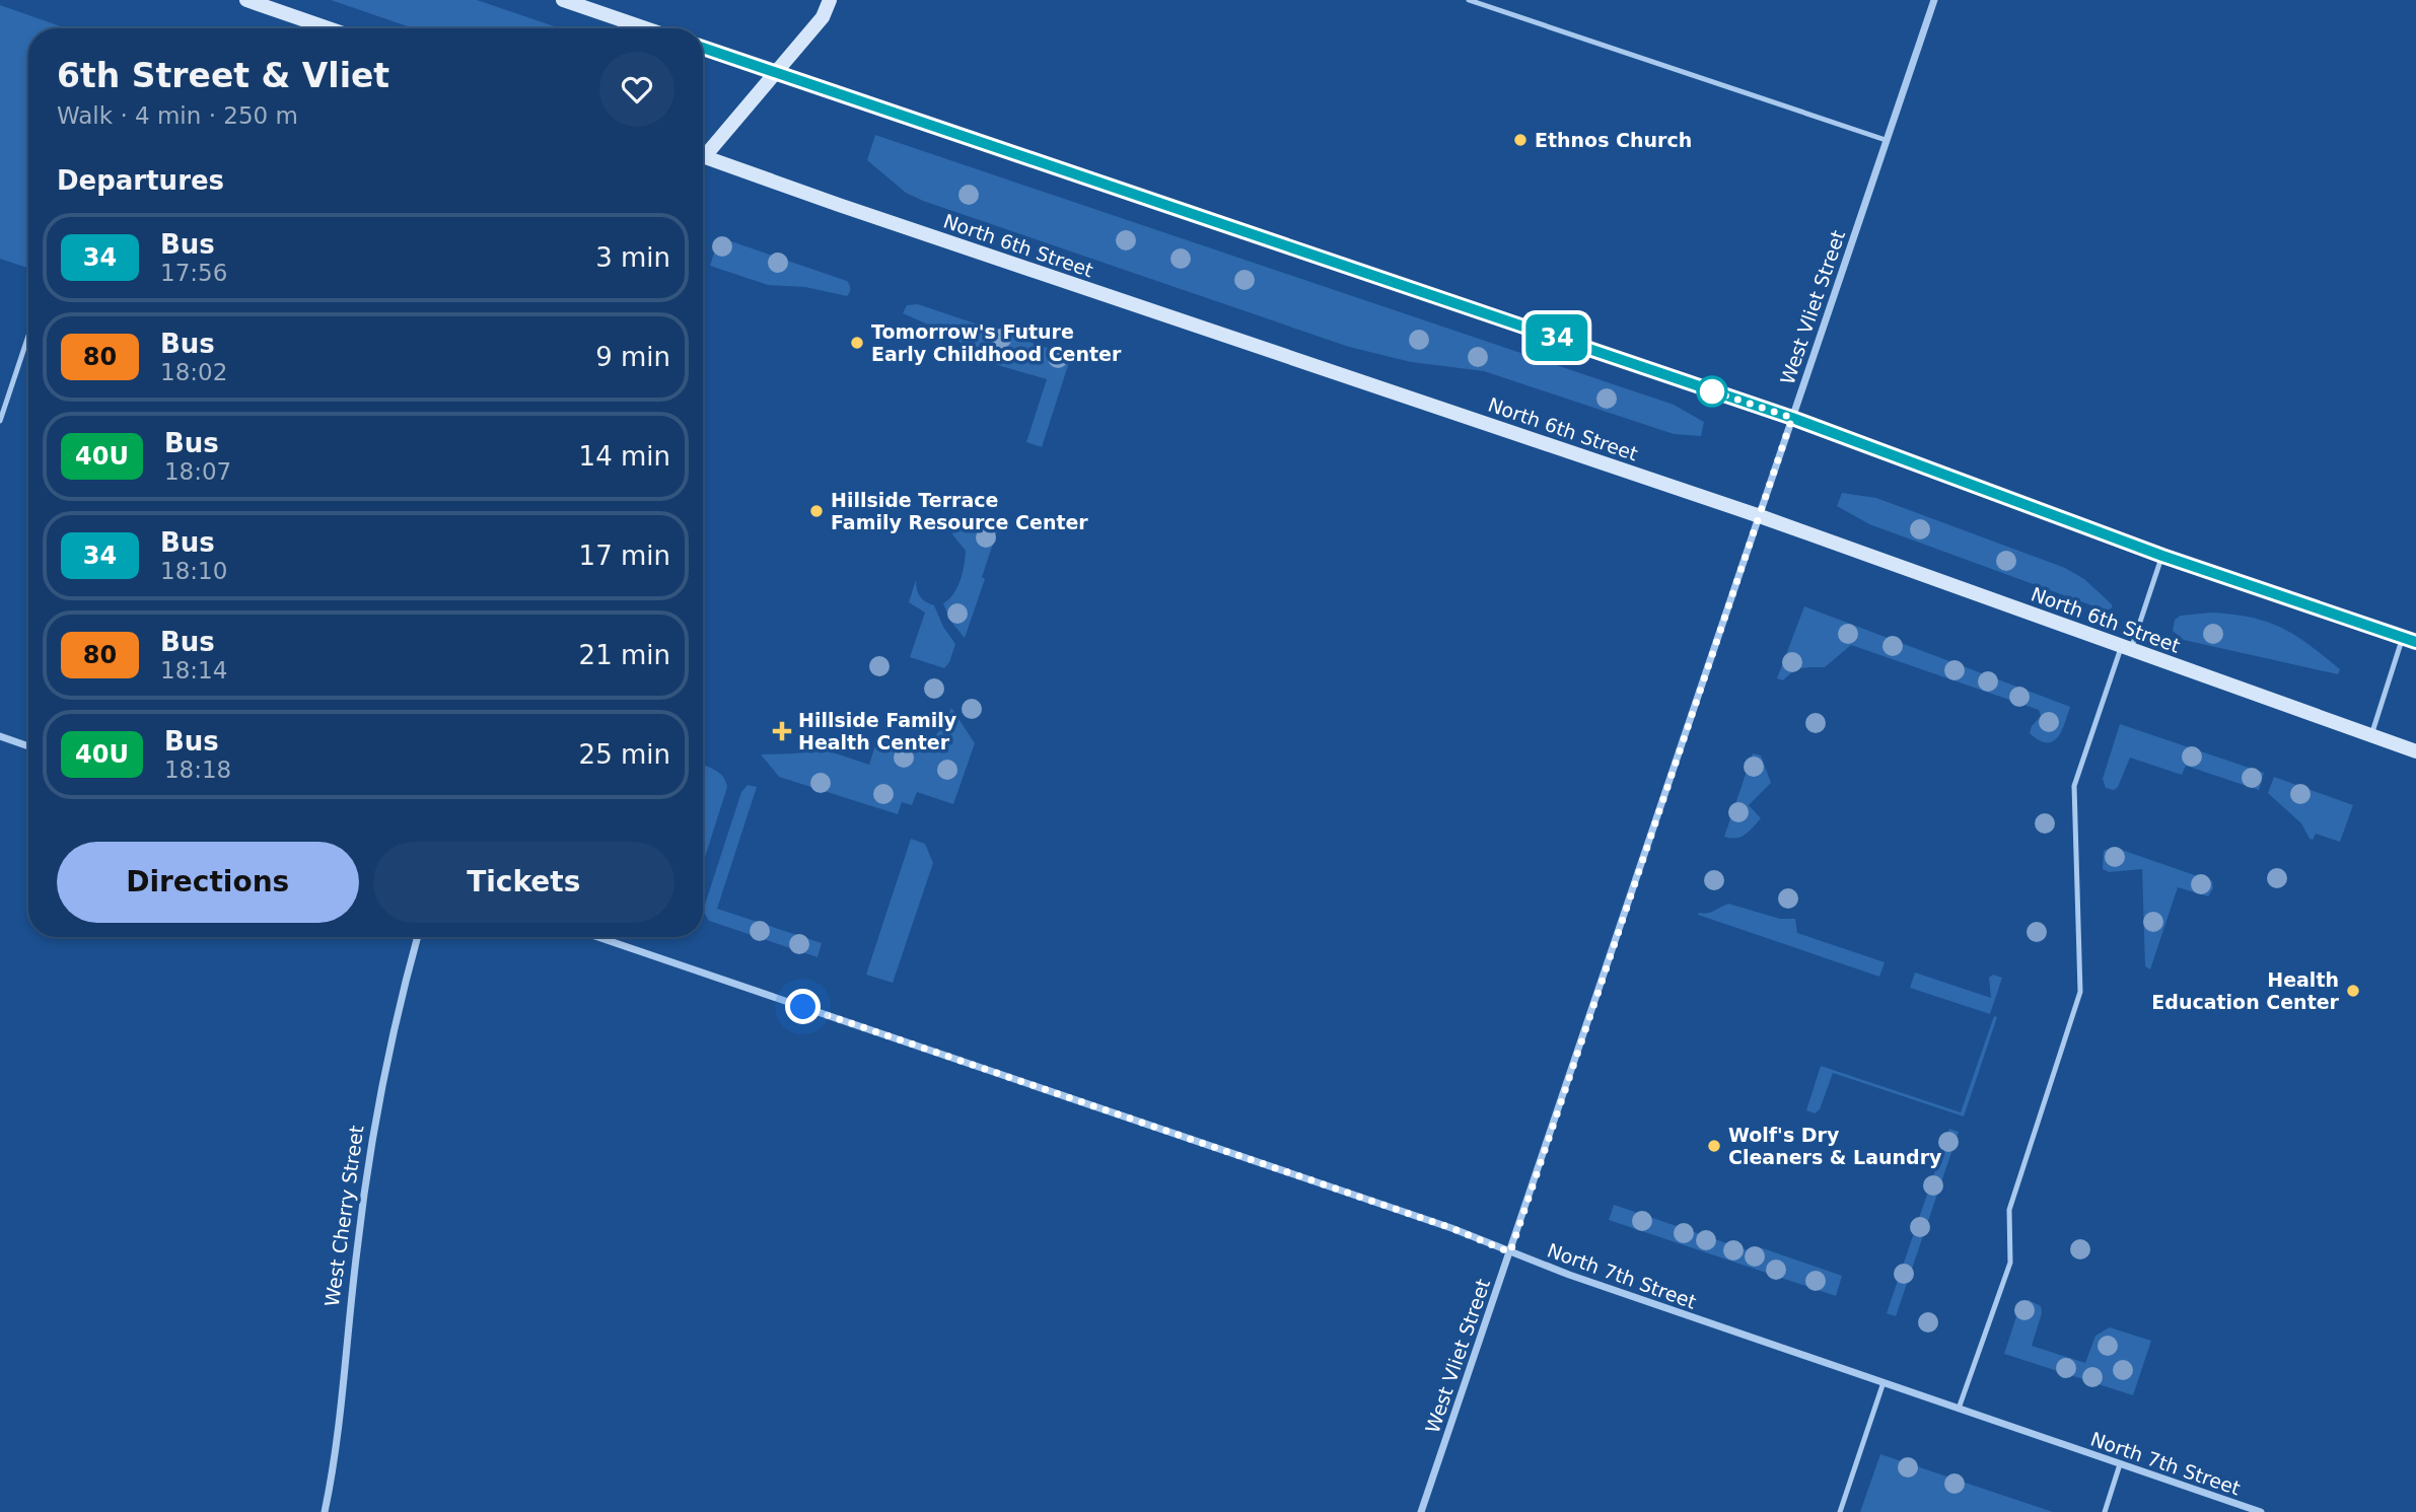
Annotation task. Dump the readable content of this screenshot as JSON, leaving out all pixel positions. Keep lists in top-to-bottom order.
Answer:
{
  "streets": {
    "main road": ["North 6th Street"],
    "street": ["West Vliet Street", "West Cherry Street", "North 7th Street"]
  },
  "crossings": [
    ["North 6th Street", "West Vliet Street"],
    ["West Vliet Street", "North 7th Street"]
  ],
  "places": {
    "other": [
      "Ethnos Church",
      "Tomorrow's Future Early Childhood Center",
      "Hillside Terrace Family Resource Center",
      "Health Education Center",
      "Wolf's Dry Cleaners & Laundry"
    ],
    "health": ["Hillside Family Health Center"]
  },
  "lines": ["bus line 34"],
  "page": {
    "on_map": "34",
    "heading": [
      ["6th Street & Vliet", "Walk · 4 min · 250 m"],
      "Departures"
    ],
    "list": [
      {
        "mark": "34",
        "name": "Bus",
        "note": "17:56",
        "value": "3 min"
      },
      {
        "mark": "80",
        "name": "Bus",
        "note": "18:02",
        "value": "9 min"
      },
      {
        "mark": "40U",
        "name": "Bus",
        "note": "18:07",
        "value": "14 min"
      },
      {
        "mark": "34",
        "name": "Bus",
        "note": "18:10",
        "value": "17 min"
      },
      {
        "mark": "80",
        "name": "Bus",
        "note": "18:14",
        "value": "21 min"
      },
      {
        "mark": "40U",
        "name": "Bus",
        "note": "18:18",
        "value": "25 min"
      }
    ],
    "buttons": ["Directions", "Tickets"]
  }
}
